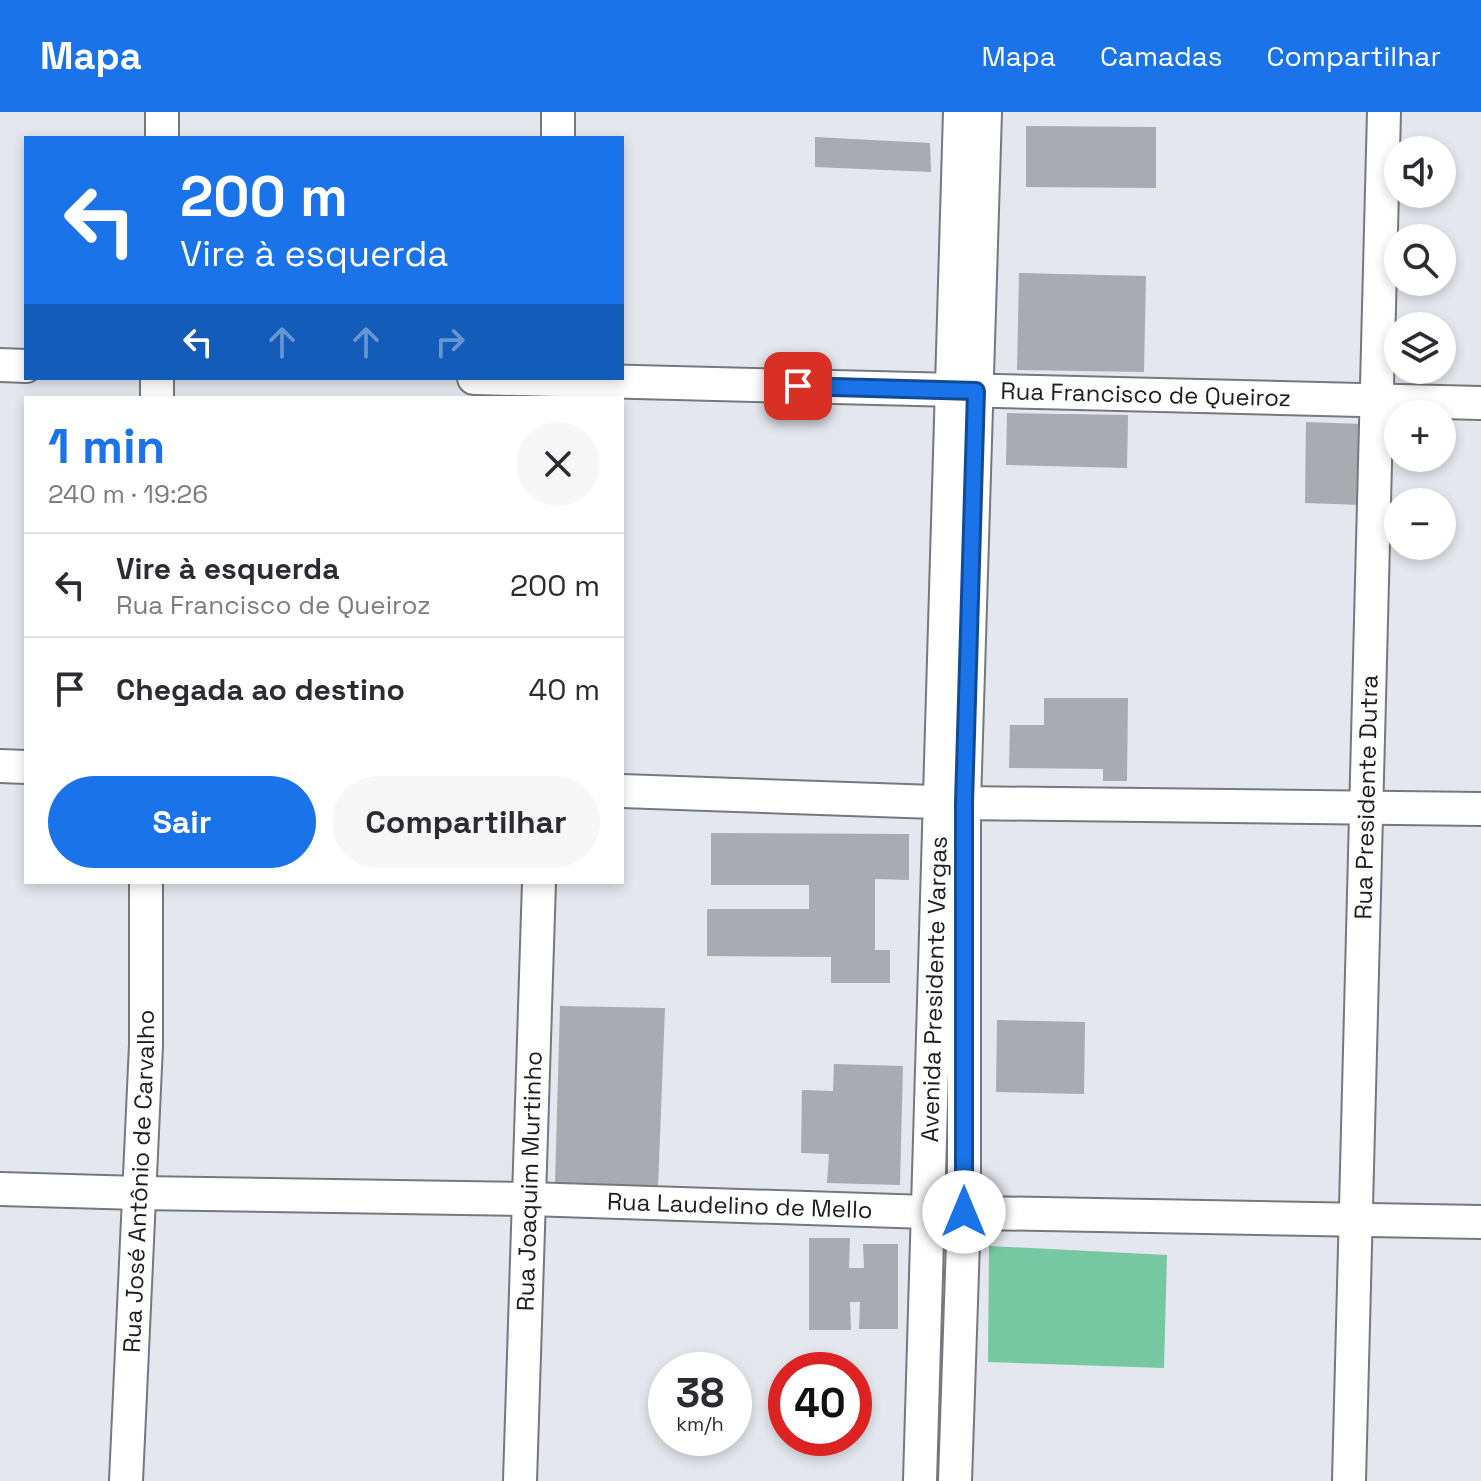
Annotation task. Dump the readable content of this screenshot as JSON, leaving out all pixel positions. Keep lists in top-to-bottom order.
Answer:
{
  "streets": {
    "street": [
      "Rua Francisco de Queiroz",
      "Rua Presidente Dutra",
      "Avenida Presidente Vargas",
      "Rua Joaquim Murtinho",
      "Rua José Antônio de Carvalho",
      "Rua Laudelino de Mello"
    ]
  },
  "crossings": [
    ["Rua Francisco de Queiroz", "Rua Presidente Dutra"],
    ["Rua Francisco de Queiroz", "Avenida Presidente Vargas"],
    ["Rua Presidente Dutra", "Rua Laudelino de Mello"],
    ["Avenida Presidente Vargas", "Rua Laudelino de Mello"],
    ["Rua Joaquim Murtinho", "Rua Laudelino de Mello"],
    ["Rua José Antônio de Carvalho", "Rua Laudelino de Mello"]
  ],
  "page": {
    "header": "Mapa",
    "nav": ["Mapa", "Camadas", "Compartilhar"],
    "map_buttons": ["+", "−"],
    "turn": ["200 m", "Vire à esquerda"],
    "heading": ["1 min", "240 m · 19:26"],
    "list": [
      {
        "name": "Vire à esquerda",
        "note": "Rua Francisco de Queiroz",
        "value": "200 m"
      },
      {
        "name": "Chegada ao destino",
        "value": "40 m"
      }
    ],
    "buttons": ["Sair", "Compartilhar"],
    "speed": "38 km/h",
    "limit": "40"
  }
}
